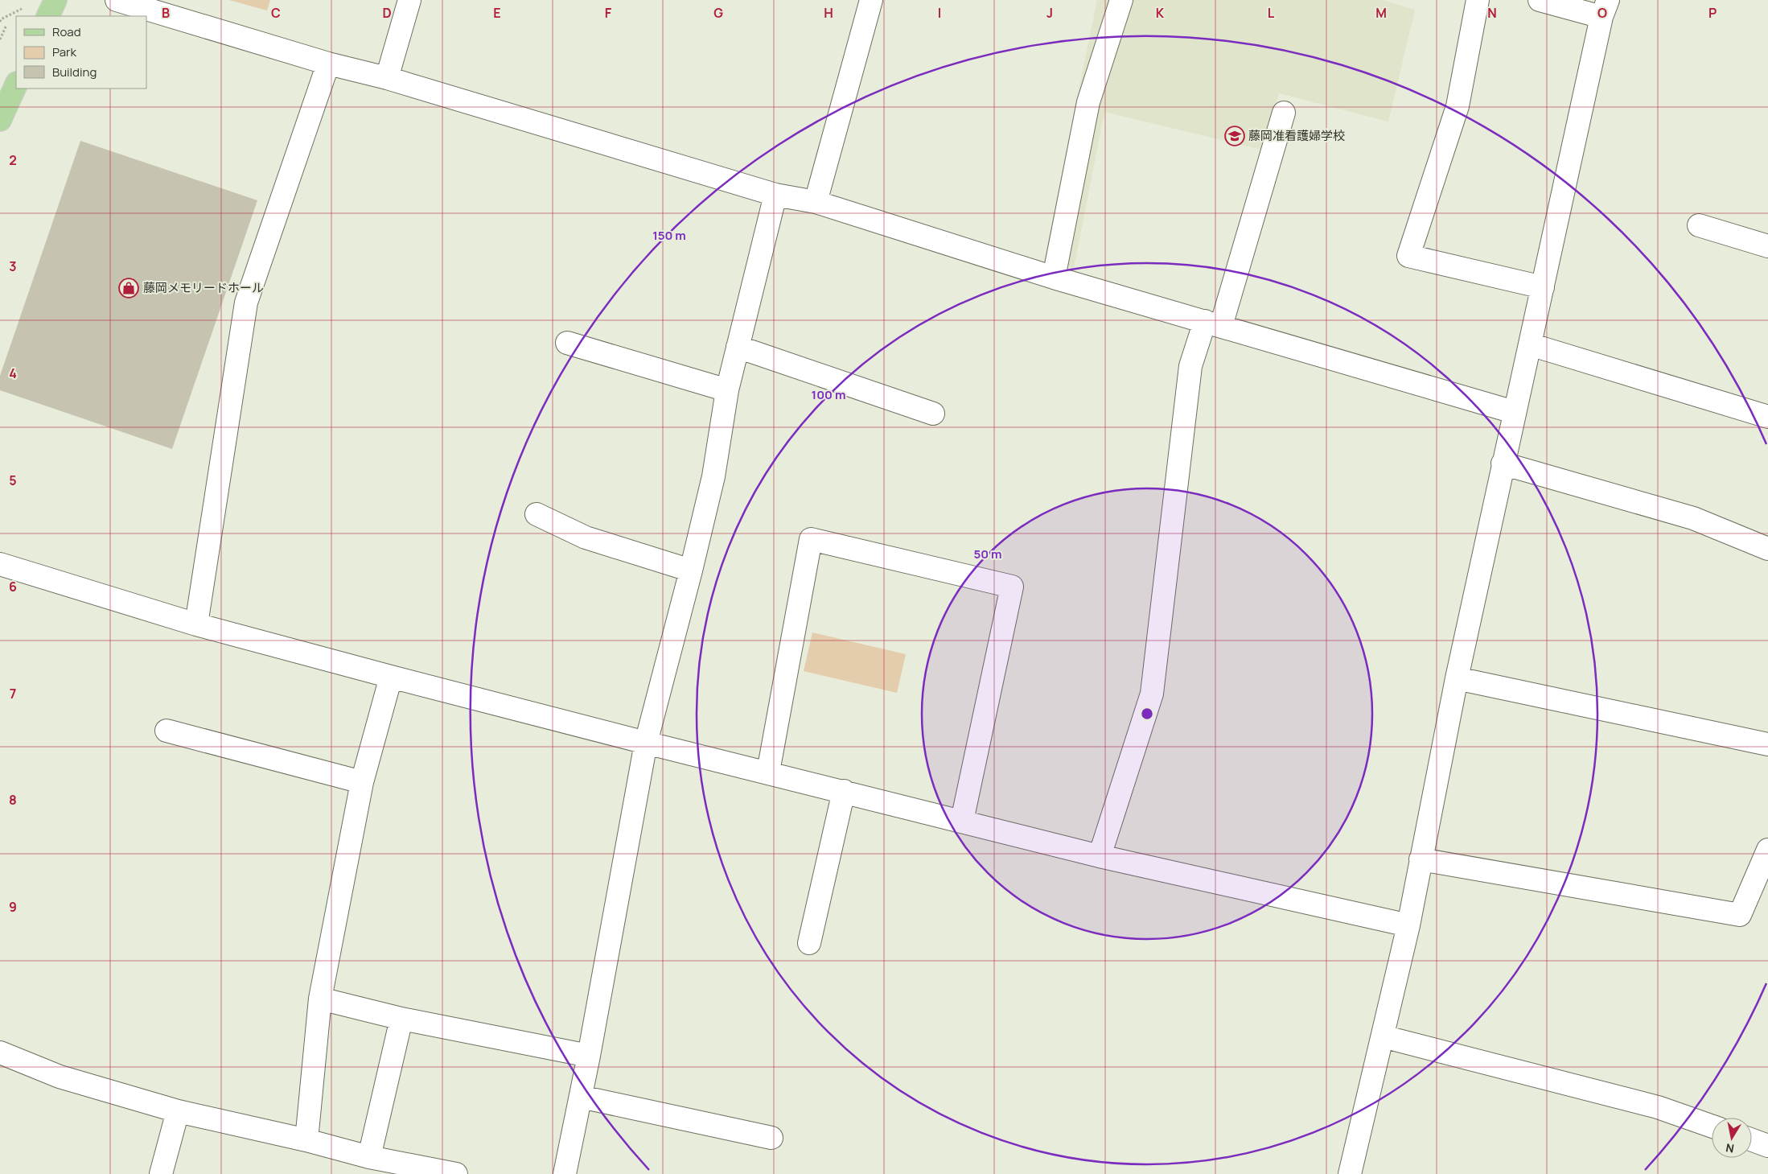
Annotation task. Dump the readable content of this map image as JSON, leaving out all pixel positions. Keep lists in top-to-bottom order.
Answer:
{
  "places": {
    "school or university": ["藤岡准看護婦学校"],
    "shop": ["藤岡メモリードホール"]
  },
  "legend": ["Road", "Park", "Building"],
  "north": "bottom",
  "grid": {
    "columns": [
      "B",
      "C",
      "D",
      "E",
      "F",
      "G",
      "H",
      "I",
      "J",
      "K",
      "L",
      "M",
      "N",
      "O",
      "P"
    ],
    "rows": [
      "2",
      "3",
      "4",
      "5",
      "6",
      "7",
      "8",
      "9"
    ]
  },
  "rings": ["150 m", "100 m", "50 m"]
}
